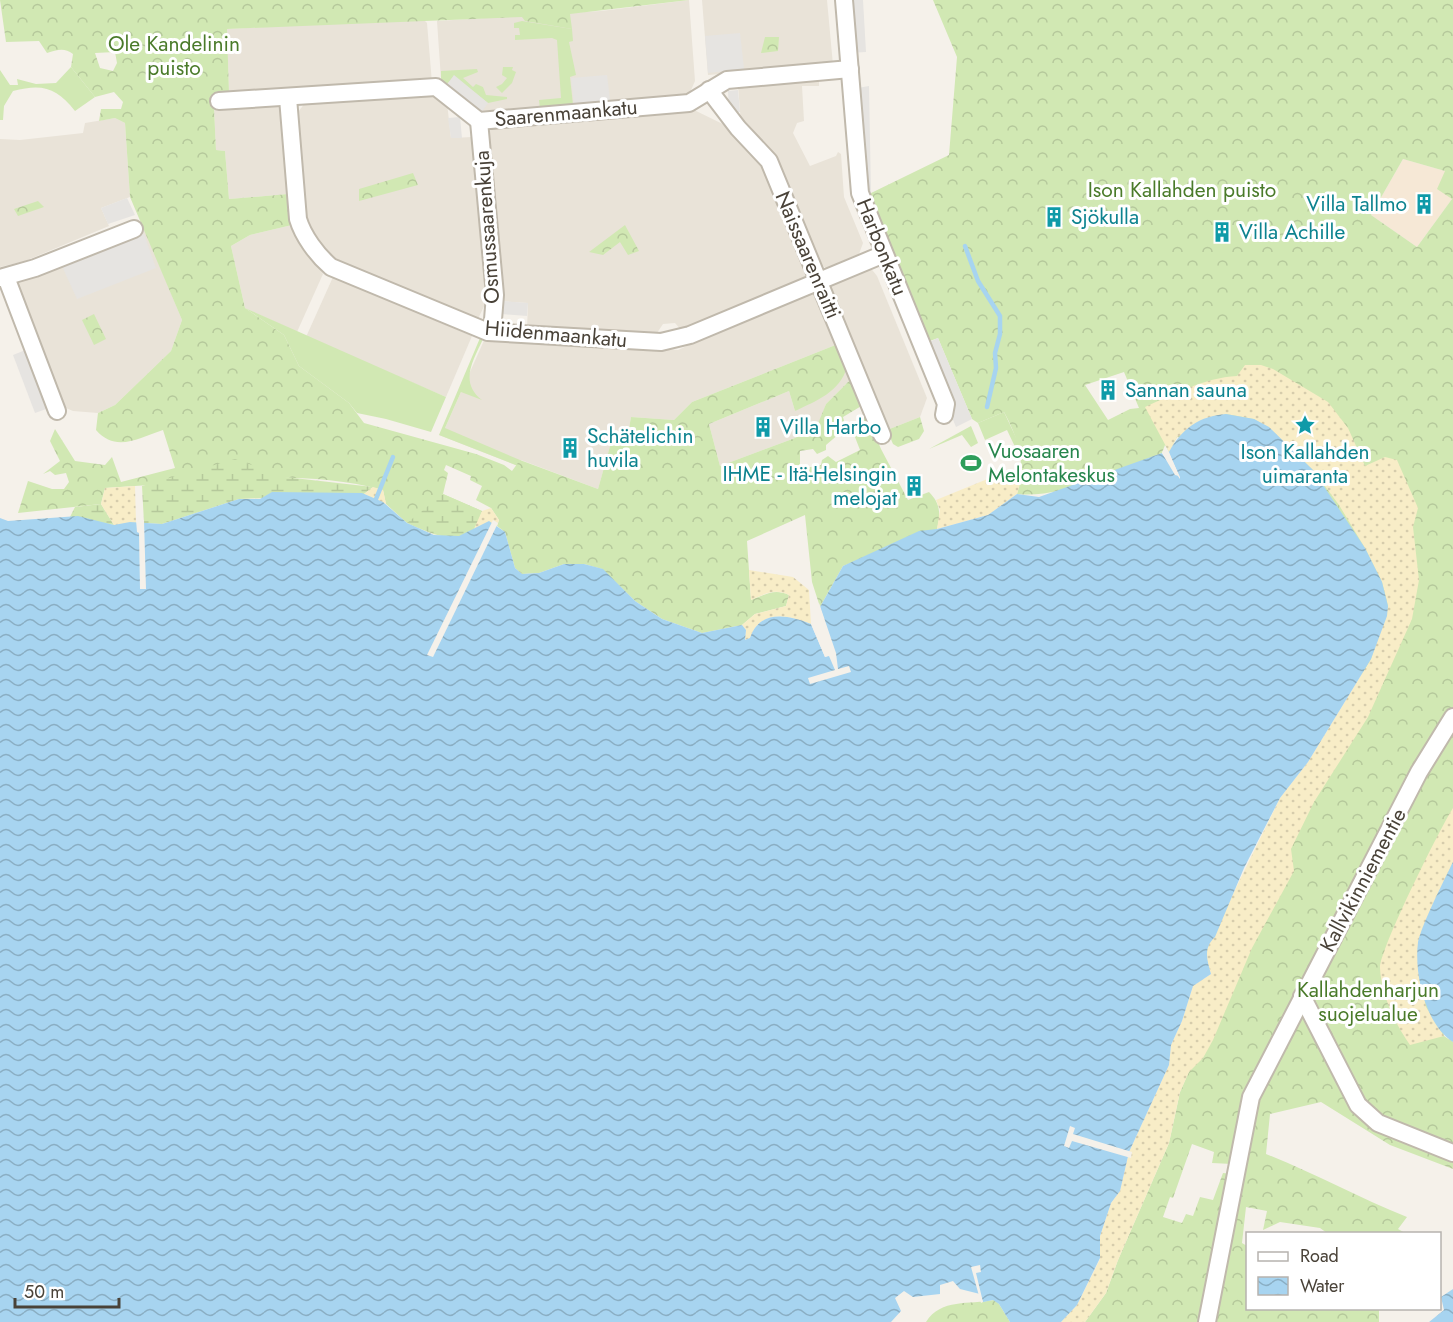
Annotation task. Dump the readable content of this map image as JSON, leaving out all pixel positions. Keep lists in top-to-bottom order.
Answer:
{
  "streets": {
    "street": [
      "Saarenmaankatu",
      "Osmussaarenkuja",
      "Harbonkatu",
      "Naissaarenraitti",
      "Hiidenmaankatu",
      "Kallvikinniementie"
    ]
  },
  "crossings": [
    ["Saarenmaankatu", "Osmussaarenkuja"],
    ["Saarenmaankatu", "Harbonkatu"],
    ["Saarenmaankatu", "Naissaarenraitti"],
    ["Saarenmaankatu", "Hiidenmaankatu"],
    ["Osmussaarenkuja", "Hiidenmaankatu"],
    ["Harbonkatu", "Hiidenmaankatu"],
    ["Naissaarenraitti", "Hiidenmaankatu"]
  ],
  "parks": ["Ole Kandelinin puisto", "Ison Kallahden puisto", "Kallahdenharjun suojelualue"],
  "places": {
    "building": [
      "Villa Tallmo",
      "Sjökulla",
      "Villa Achille",
      "Sannan sauna",
      "Villa Harbo",
      "Schätelichin huvila",
      "IHME - Itä-Helsingin melojat"
    ],
    "place": ["Ison Kallahden uimaranta"],
    "sports": ["Vuosaaren Melontakeskus"]
  },
  "legend": ["Road", "Water"],
  "scale_bar": "50 m"
}
